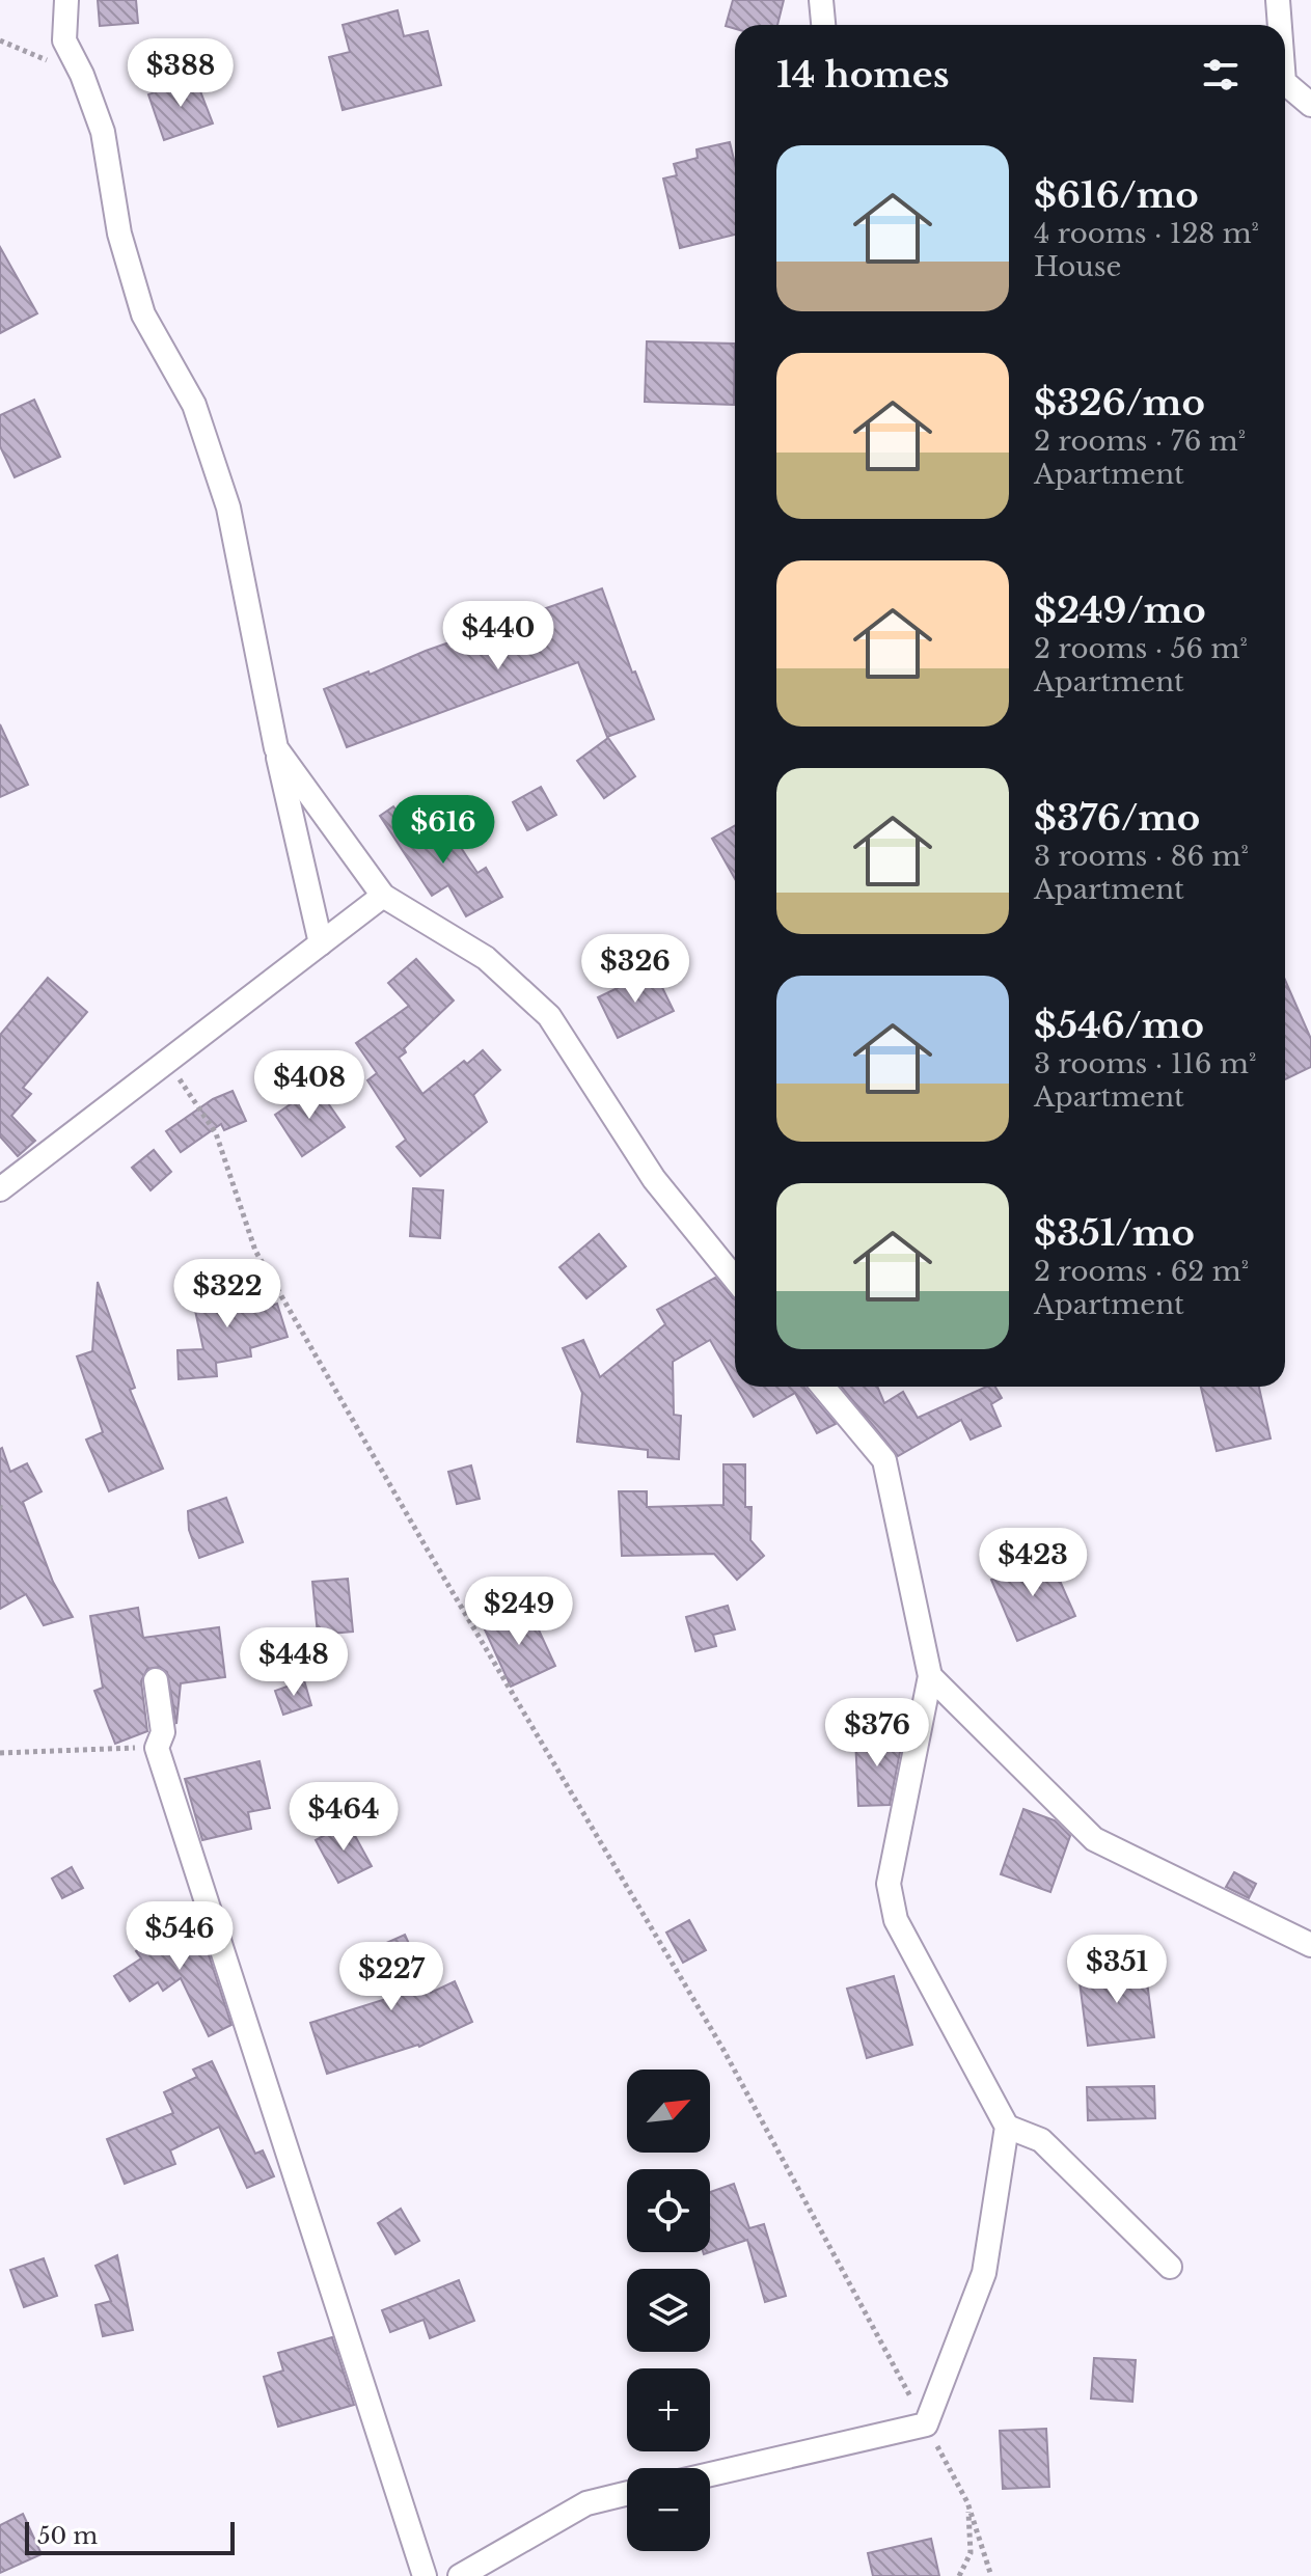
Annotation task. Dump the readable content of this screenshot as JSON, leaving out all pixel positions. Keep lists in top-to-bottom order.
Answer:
{
  "scale_bar": "50 m",
  "north": "top right",
  "page": {
    "heading": "14 homes",
    "price": [
      "$388",
      "$440",
      "$616",
      "$326",
      "$408",
      "$322",
      "$423",
      "$249",
      "$448",
      "$376",
      "$464",
      "$546",
      "$351",
      "$227"
    ],
    "list": [
      {
        "name": "$616/mo",
        "note": "4 rooms · 128 m² · House"
      },
      {
        "name": "$326/mo",
        "note": "2 rooms · 76 m² · Apartment"
      },
      {
        "name": "$249/mo",
        "note": "2 rooms · 56 m² · Apartment"
      },
      {
        "name": "$376/mo",
        "note": "3 rooms · 86 m² · Apartment"
      },
      {
        "name": "$546/mo",
        "note": "3 rooms · 116 m² · Apartment"
      },
      {
        "name": "$351/mo",
        "note": "2 rooms · 62 m² · Apartment"
      }
    ],
    "map_buttons": ["+", "−"],
    "scale": "50 m"
  }
}
